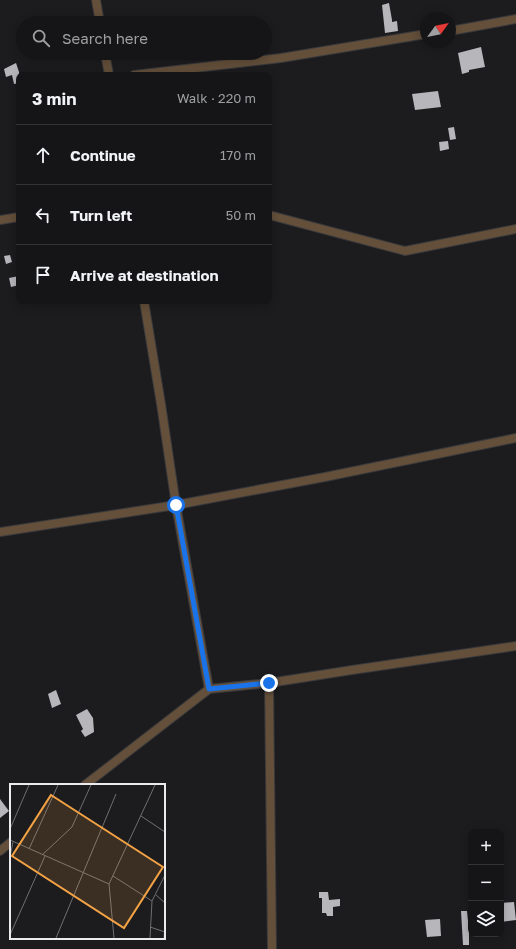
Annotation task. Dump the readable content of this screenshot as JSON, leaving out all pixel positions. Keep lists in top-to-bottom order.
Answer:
{
  "north": "top right",
  "page": {
    "search": "Search here",
    "heading": ["3 min", "Walk · 220 m"],
    "list": [
      ["Continue", "170 m"],
      ["Turn left", "50 m"],
      "Arrive at destination"
    ],
    "map_buttons": ["+", "−"]
  }
}
